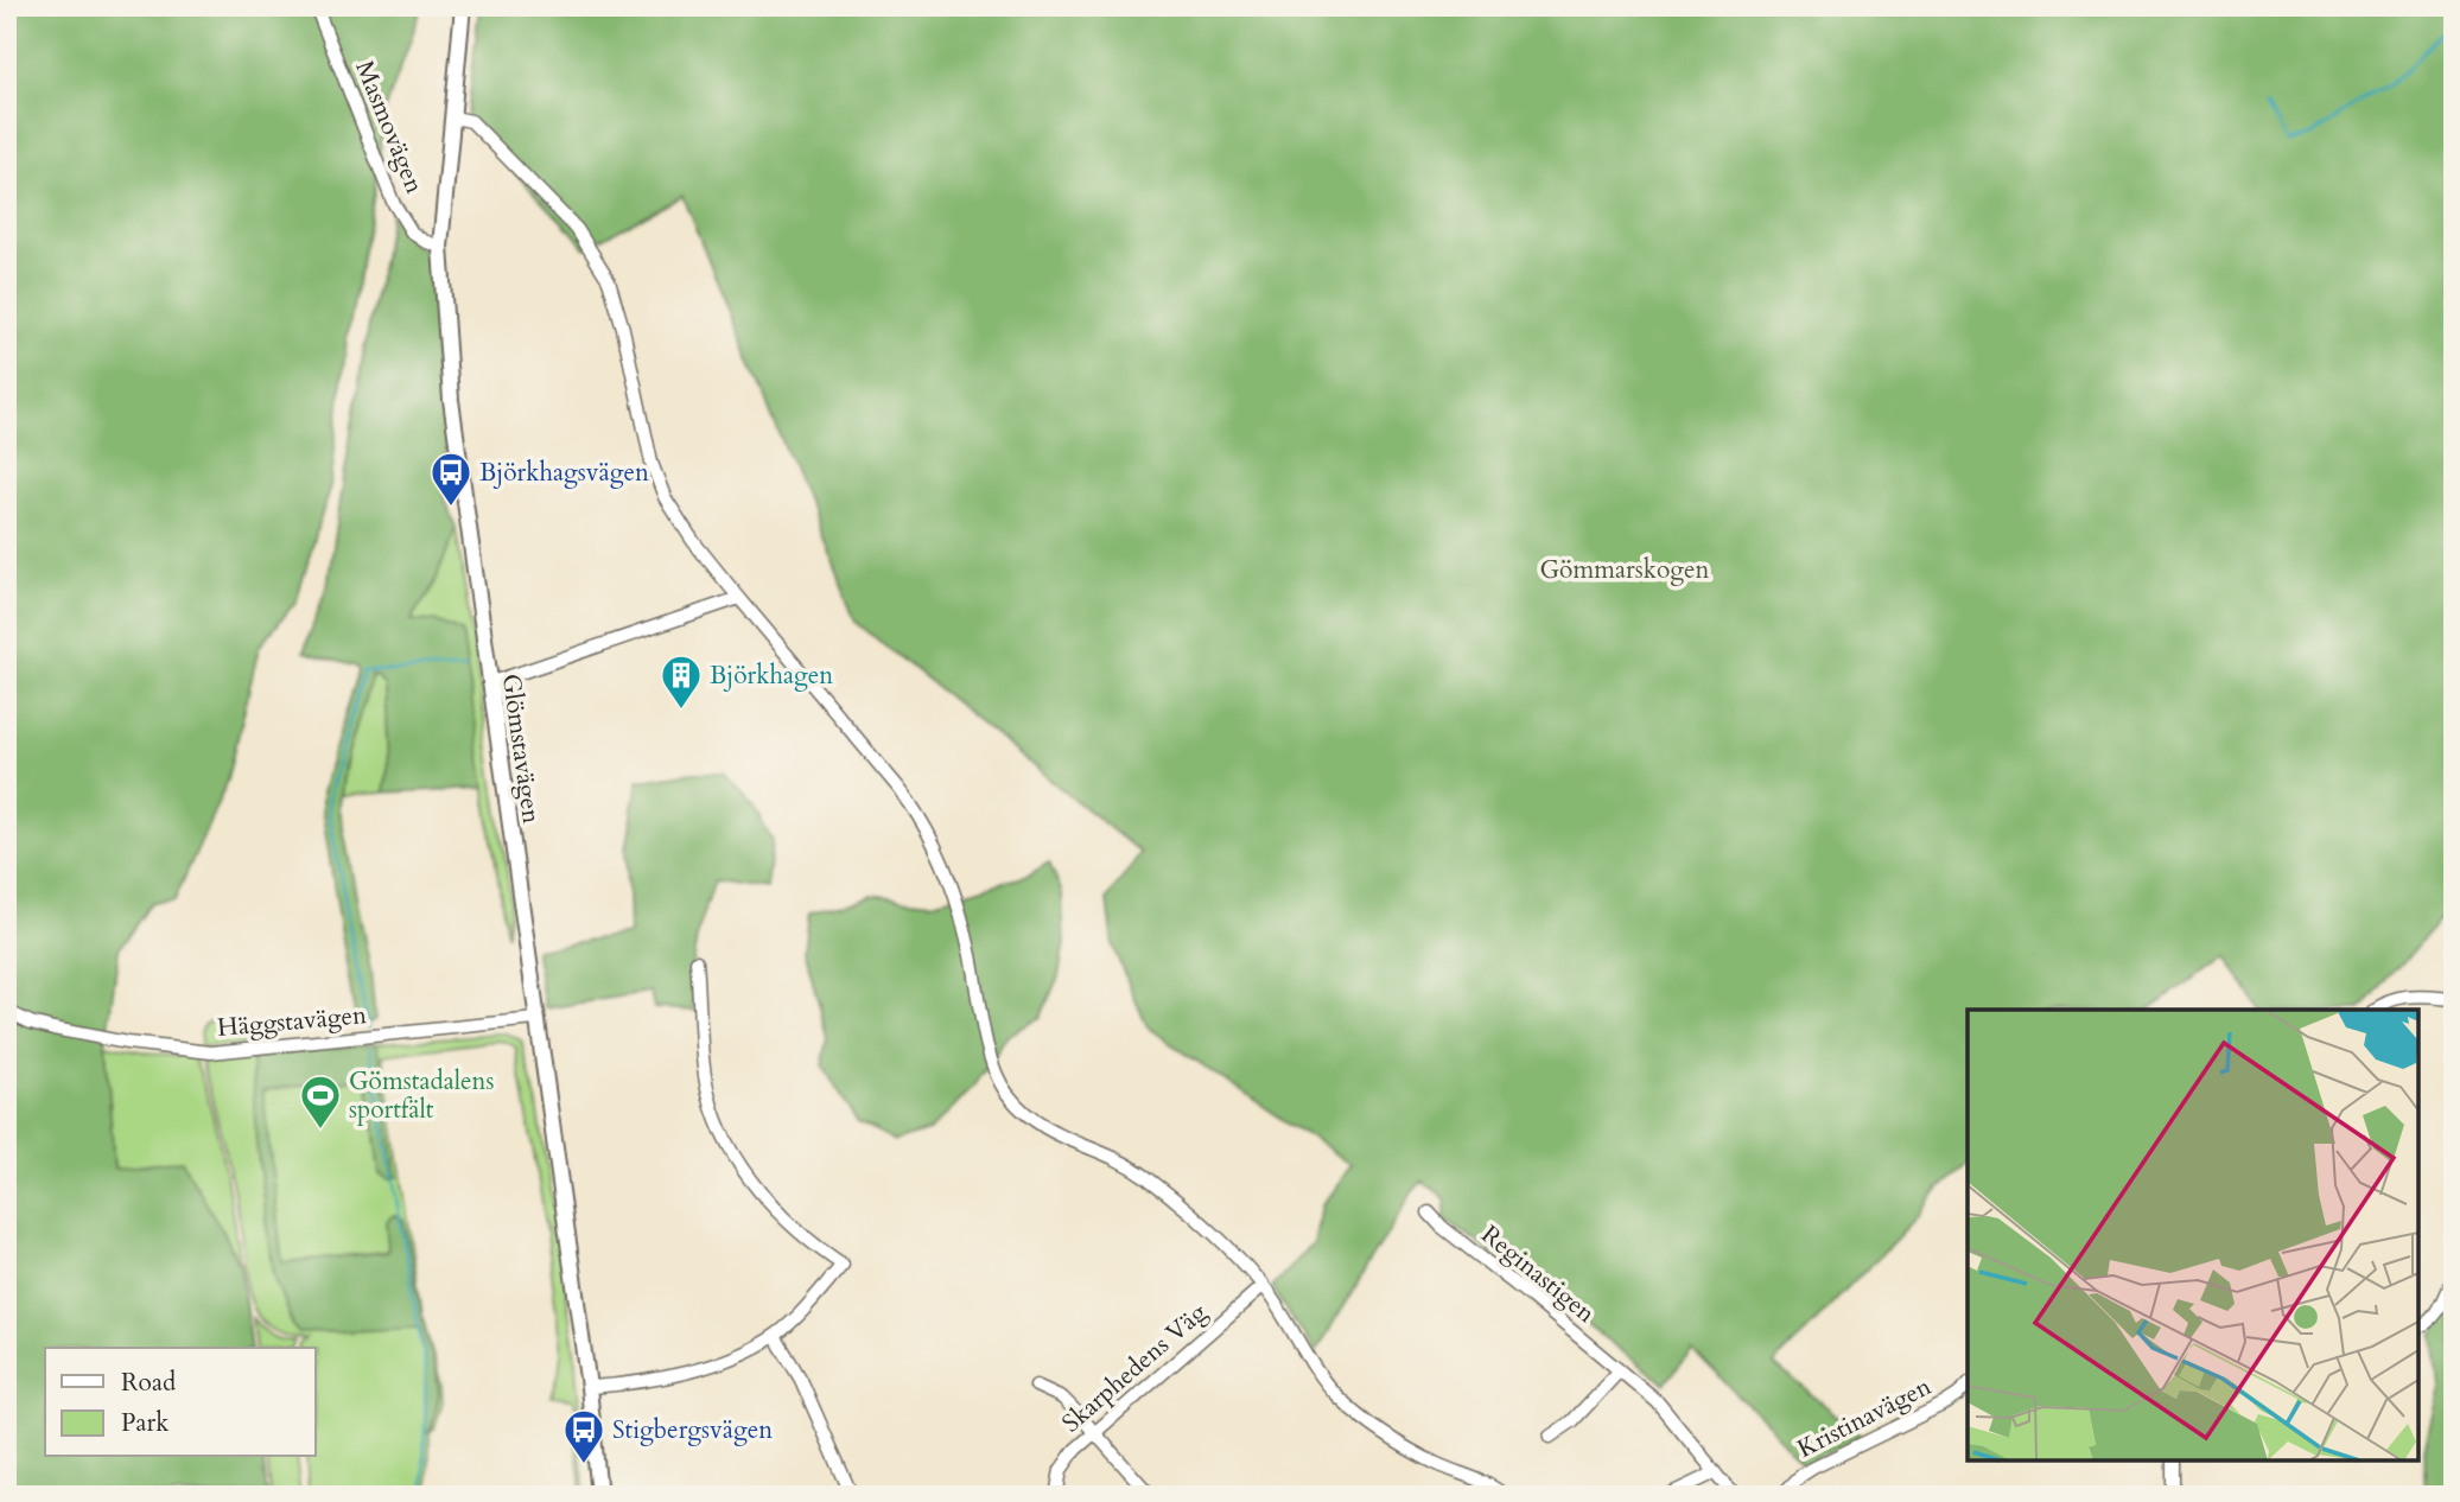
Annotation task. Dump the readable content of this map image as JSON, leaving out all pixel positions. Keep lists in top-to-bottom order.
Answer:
{
  "streets": {
    "main road": ["Glömstavägen"],
    "street": [
      "Masmovägen",
      "Häggstavägen",
      "Reginastigen",
      "Skarphedens Väg",
      "Kristinavägen"
    ]
  },
  "crossings": [
    ["Masmovägen", "Glömstavägen"],
    ["Glömstavägen", "Häggstavägen"]
  ],
  "parks": ["Gömmarskogen"],
  "places": {
    "bus stop": ["Björkhagsvägen", "Stigbergsvägen"],
    "building": ["Björkhagen"],
    "sports": ["Gömstadalens sportfält"]
  },
  "legend": ["Road", "Park"]
}
